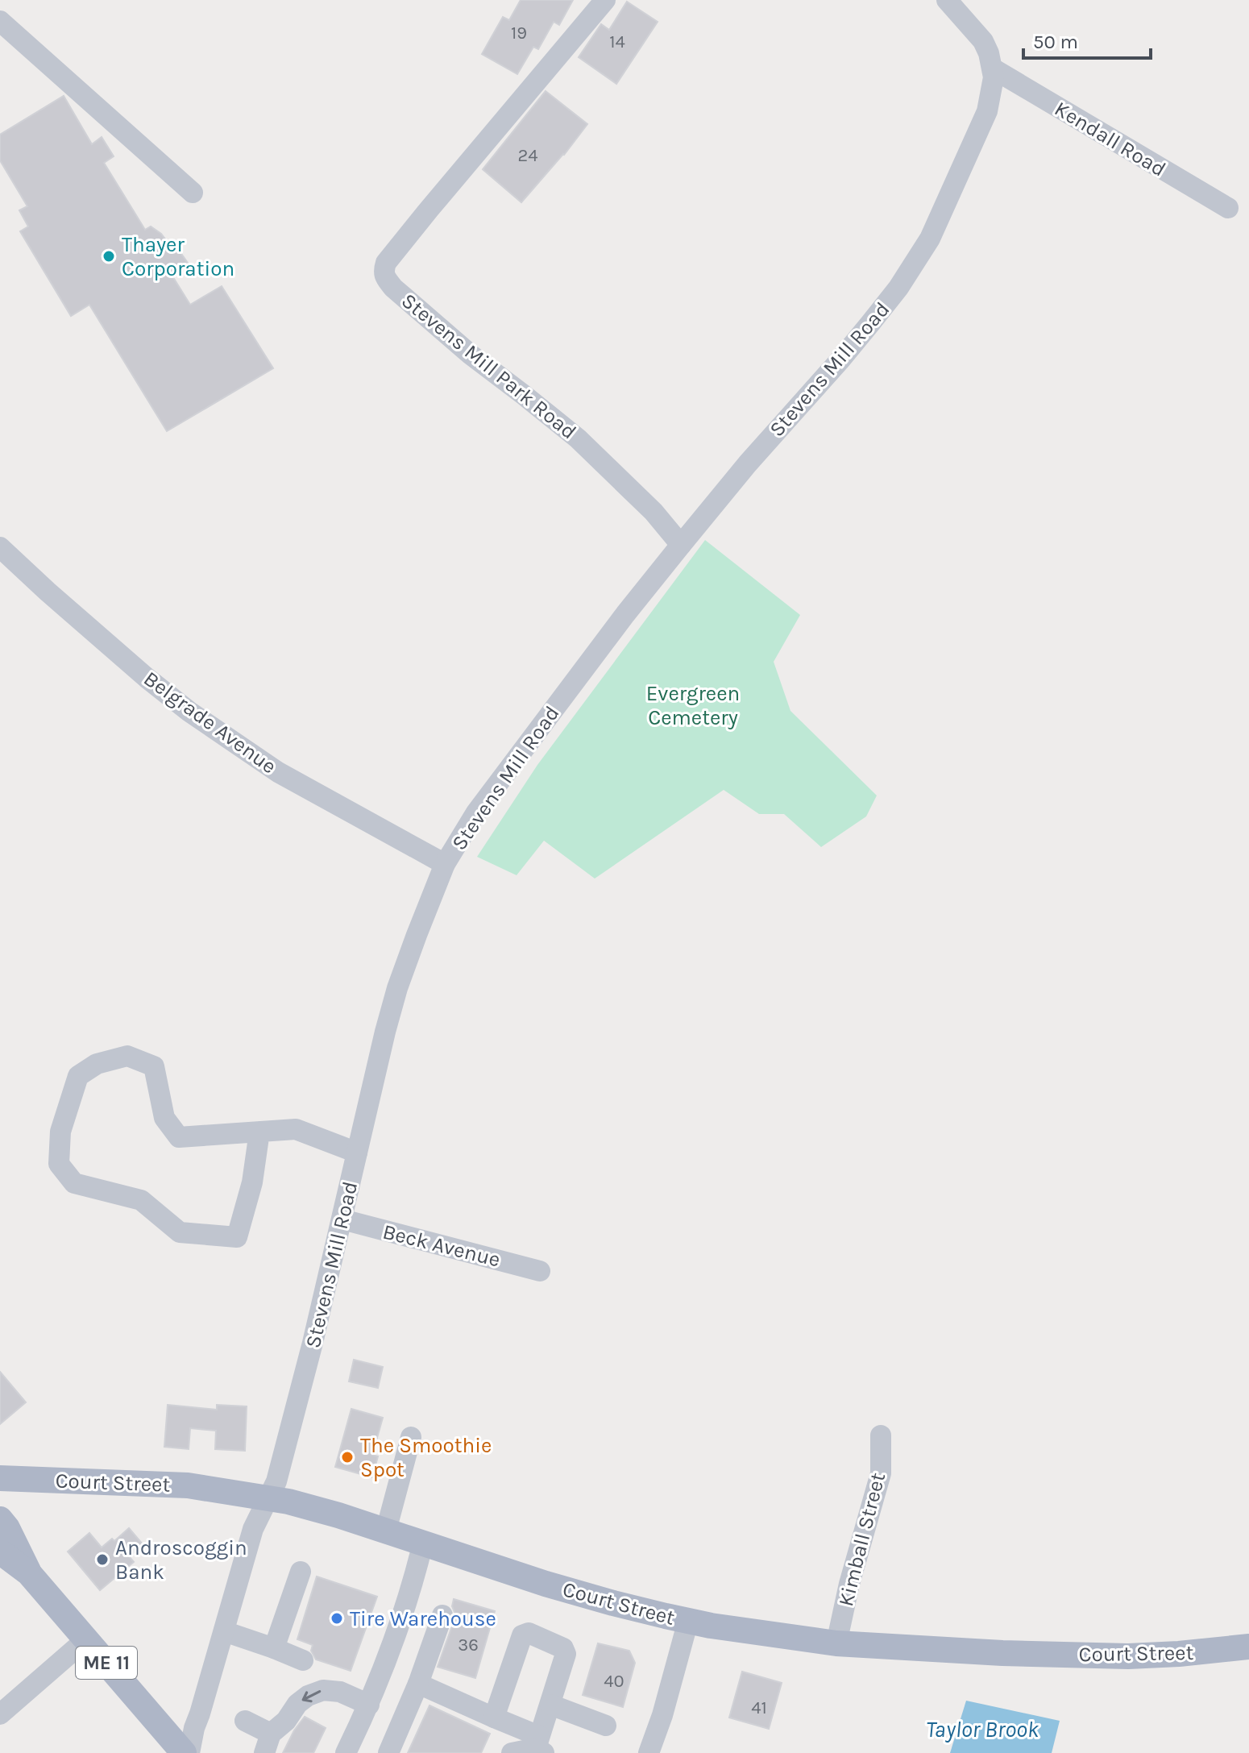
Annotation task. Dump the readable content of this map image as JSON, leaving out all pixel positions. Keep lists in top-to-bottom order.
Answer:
{
  "streets": {
    "main road": ["Court Street", "ME 11"],
    "street": [
      "Kendall Road",
      "Stevens Mill Park Road",
      "Stevens Mill Road",
      "Belgrade Avenue",
      "Beck Avenue",
      "Kimball Street"
    ]
  },
  "crossings": [
    ["Kendall Road", "Stevens Mill Road"],
    ["Stevens Mill Park Road", "Stevens Mill Road"],
    ["Stevens Mill Road", "Belgrade Avenue"],
    ["Stevens Mill Road", "Beck Avenue"],
    ["Stevens Mill Road", "Court Street"],
    ["Court Street", "Kimball Street"]
  ],
  "water": ["Taylor Brook"],
  "parks": ["Evergreen Cemetery"],
  "places": [
    "Thayer Corporation",
    "The Smoothie Spot",
    "Androscoggin Bank",
    "Tire Warehouse"
  ],
  "house_numbers": [
    "19",
    "14",
    "24",
    "36",
    "40",
    "41"
  ],
  "scale_bar": "50 m"
}
